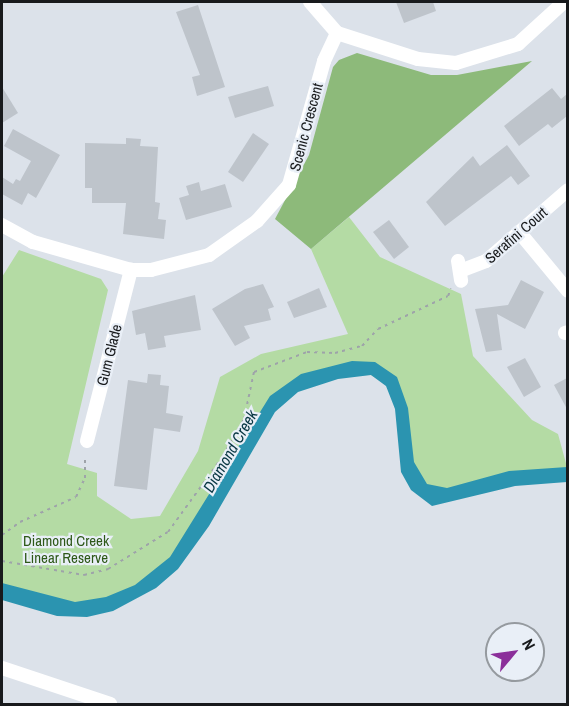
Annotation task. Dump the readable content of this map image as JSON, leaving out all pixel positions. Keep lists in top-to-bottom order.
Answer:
{
  "streets": {
    "street": ["Scenic Crescent", "Serafini Court", "Gum Glade"]
  },
  "crossings": [
    ["Scenic Crescent", "Gum Glade"]
  ],
  "water": ["Diamond Creek"],
  "parks": ["Diamond Creek Linear Reserve"],
  "north": "top right"
}
